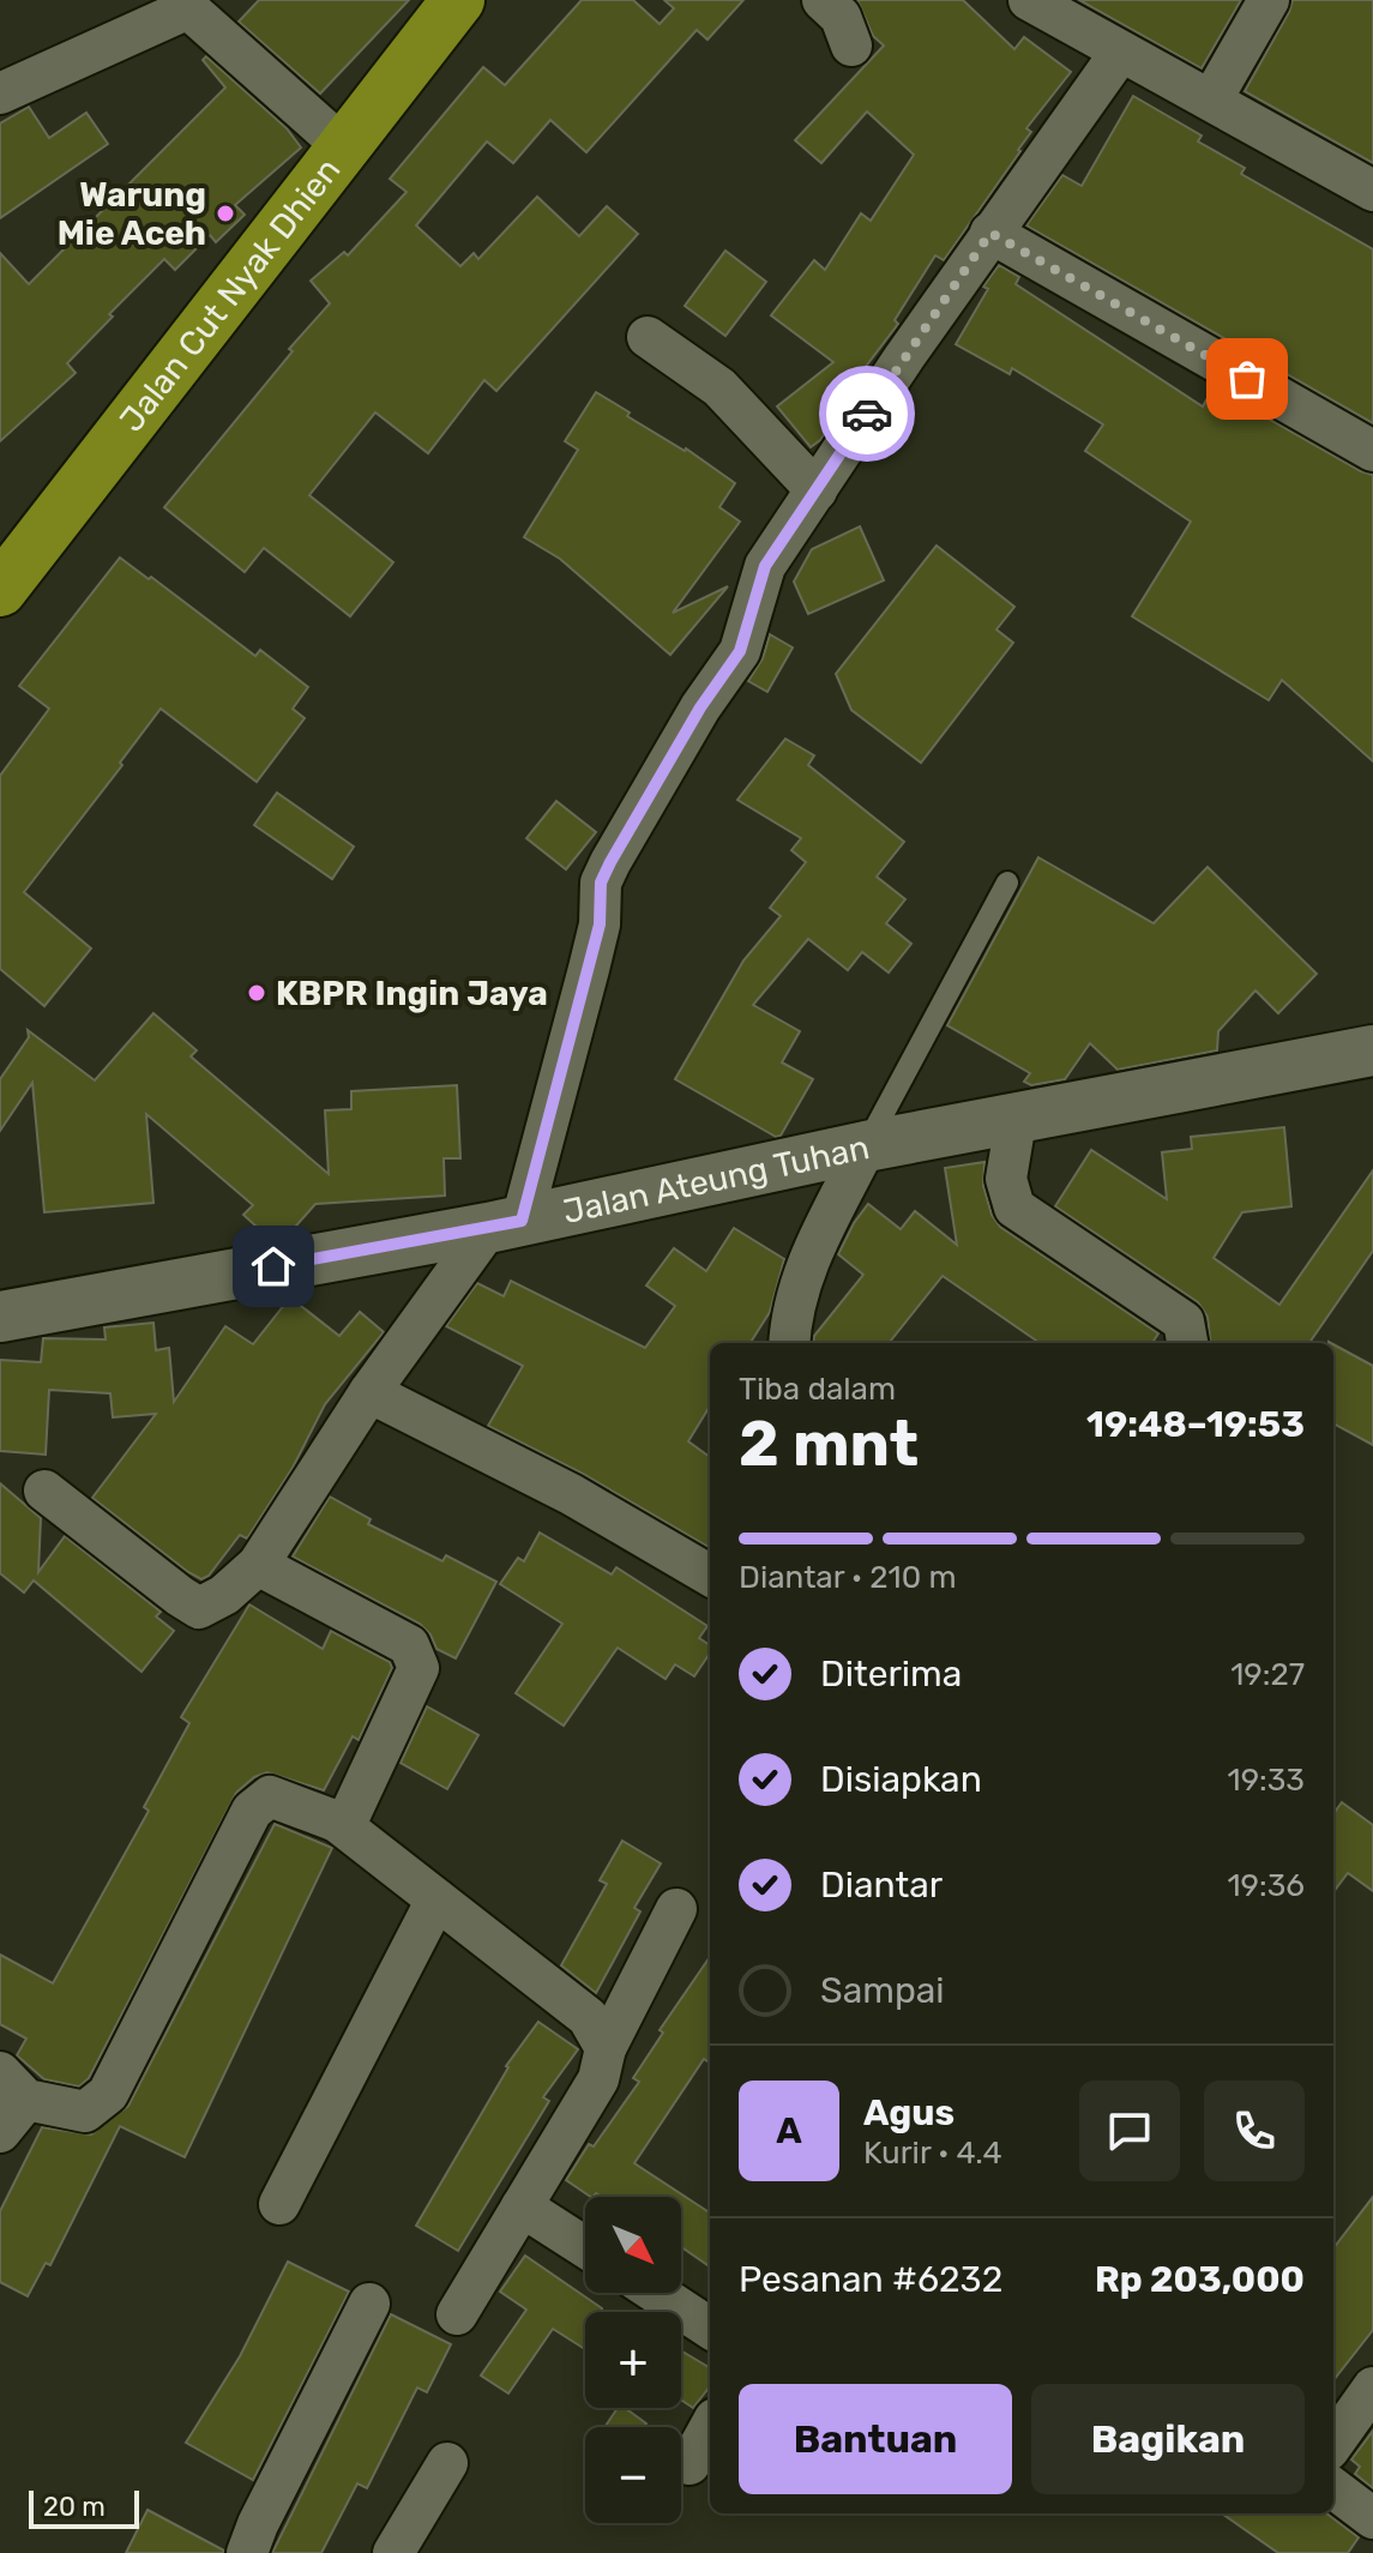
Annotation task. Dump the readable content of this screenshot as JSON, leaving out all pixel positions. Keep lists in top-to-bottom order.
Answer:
{
  "streets": {
    "highway": ["Jalan Cut Nyak Dhien"],
    "street": ["Jalan Ateung Tuhan"]
  },
  "places": ["Warung Mie Aceh", "KBPR Ingin Jaya"],
  "scale_bar": "20 m",
  "north": "bottom right",
  "page": {
    "heading": ["2 mnt", "Tiba dalam", "19:48–19:53"],
    "panel": [
      "Agus",
      "Kurir · 4.4",
      "Pesanan #6232",
      "Rp 203,000"
    ],
    "bar": "Diantar · 210 m",
    "list": [
      ["Diterima", "19:27"],
      ["Disiapkan", "19:33"],
      ["Diantar", "19:36"],
      "Sampai"
    ],
    "round": "A",
    "map_buttons": ["+", "−"],
    "buttons": ["Bantuan", "Bagikan"],
    "scale": "20 m"
  }
}
